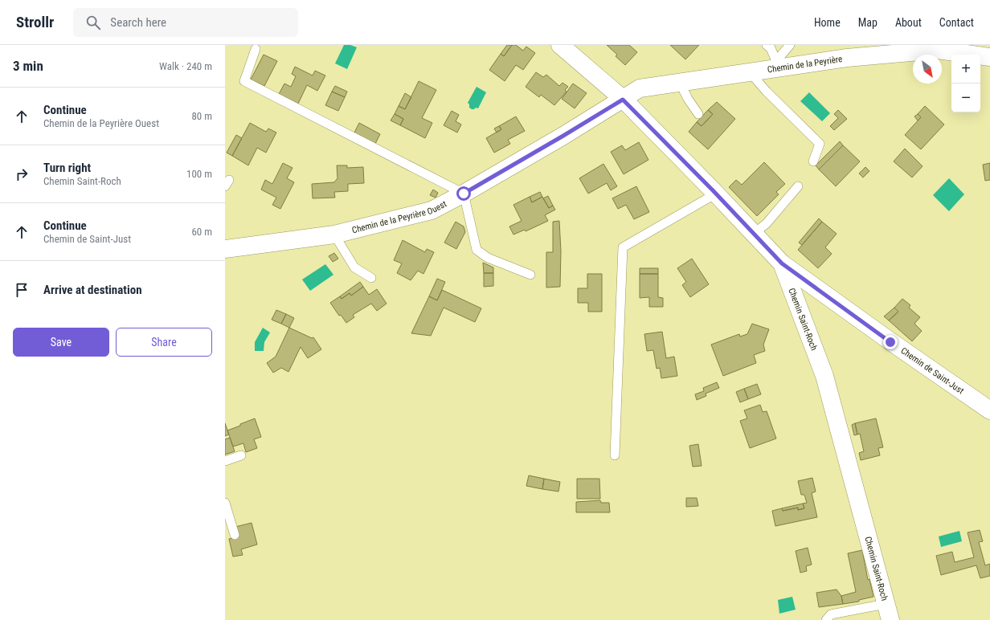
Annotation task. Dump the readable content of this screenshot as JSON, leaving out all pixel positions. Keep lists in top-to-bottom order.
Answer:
{
  "streets": {
    "street": [
      "Chemin de la Peyrière",
      "Chemin de la Peyrière Ouest",
      "Chemin Saint-Roch",
      "Chemin de Saint-Just"
    ]
  },
  "crossings": [
    ["Chemin de la Peyrière", "Chemin de la Peyrière Ouest"],
    ["Chemin de la Peyrière", "Chemin Saint-Roch"],
    ["Chemin de la Peyrière Ouest", "Chemin Saint-Roch"],
    ["Chemin Saint-Roch", "Chemin de Saint-Just"]
  ],
  "north": "bottom right",
  "page": {
    "header": "Strollr",
    "search": "Search here",
    "nav": [
      "Home",
      "Map",
      "About",
      "Contact"
    ],
    "heading": ["3 min", "Walk · 240 m"],
    "map_buttons": ["+", "−"],
    "list": [
      ["Continue", "Chemin de la Peyrière Ouest", "80 m"],
      ["Turn right", "Chemin Saint-Roch", "100 m"],
      ["Continue", "Chemin de Saint-Just", "60 m"],
      "Arrive at destination"
    ],
    "buttons": ["Save", "Share"]
  }
}
